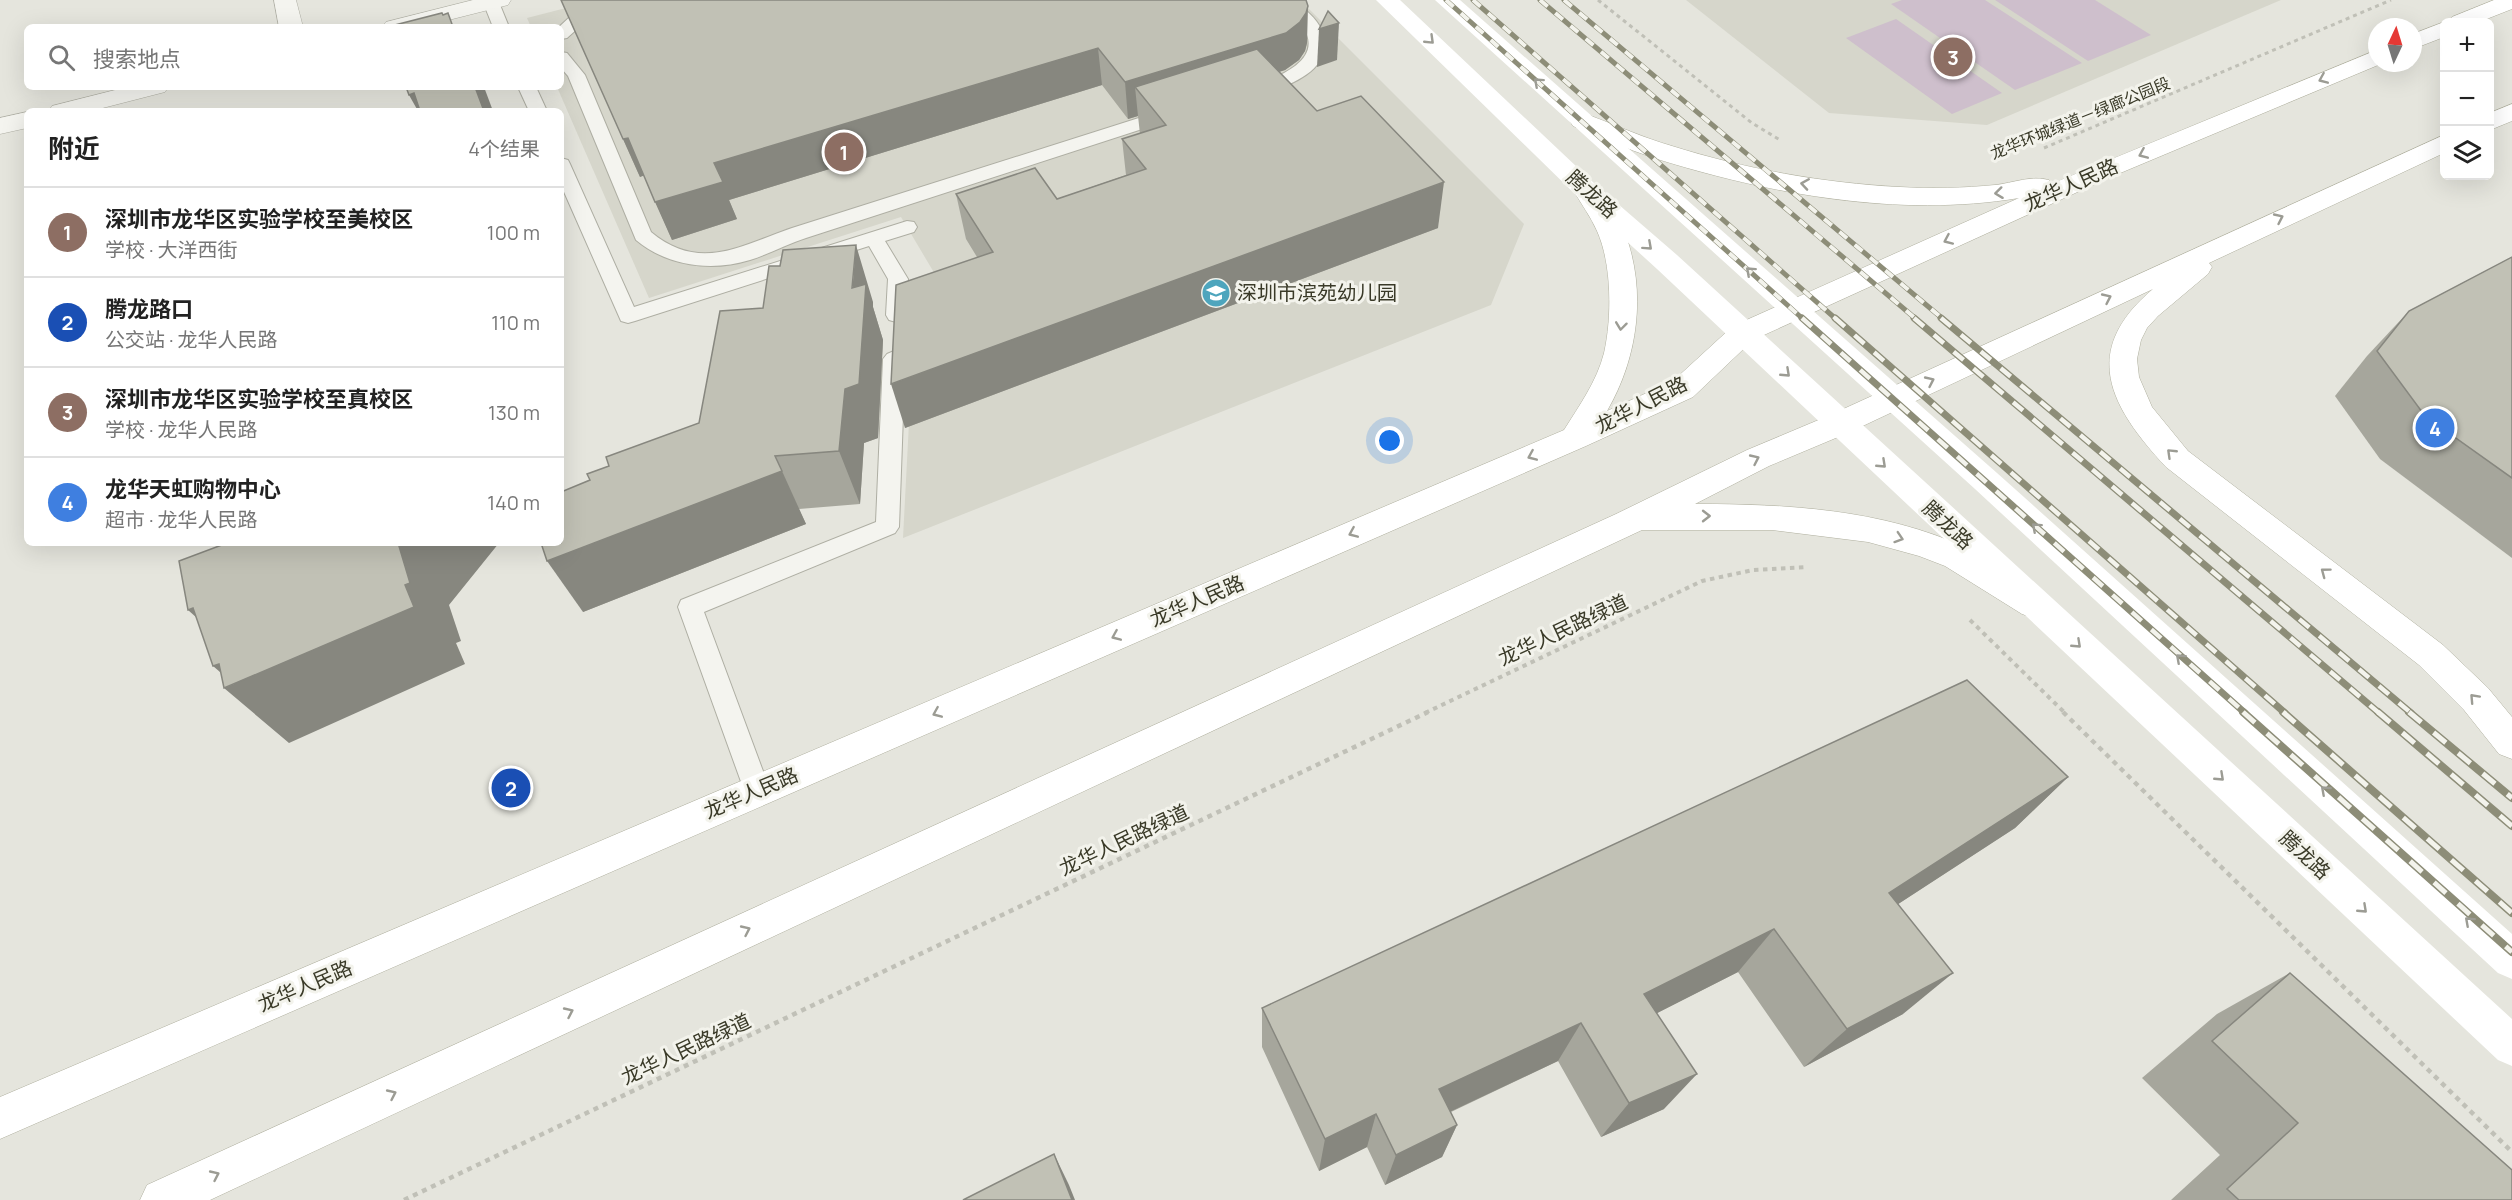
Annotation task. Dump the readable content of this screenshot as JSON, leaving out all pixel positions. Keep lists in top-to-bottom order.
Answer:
{
  "streets": {
    "main road": ["龙华人民路", "腾龙路"],
    "path": ["龙华环城绿道－绿廊公园段", "龙华人民路绿道"]
  },
  "crossings": [
    ["龙华人民路", "腾龙路"]
  ],
  "places": {
    "school or university": ["深圳市滨苑幼儿园"]
  },
  "north": "top",
  "page": {
    "map_buttons": ["+", "−"],
    "search": "搜索地点",
    "pins": [
      "3",
      "1",
      "4",
      "2"
    ],
    "heading": ["附近", "4个结果"],
    "list": [
      {
        "mark": "1",
        "name": "深圳市龙华区实验学校至美校区",
        "note": "学校 · 大洋西街",
        "value": "100 m"
      },
      {
        "mark": "2",
        "name": "腾龙路口",
        "note": "公交站 · 龙华人民路",
        "value": "110 m"
      },
      {
        "mark": "3",
        "name": "深圳市龙华区实验学校至真校区",
        "note": "学校 · 龙华人民路",
        "value": "130 m"
      },
      {
        "mark": "4",
        "name": "龙华天虹购物中心",
        "note": "超市 · 龙华人民路",
        "value": "140 m"
      }
    ]
  }
}
